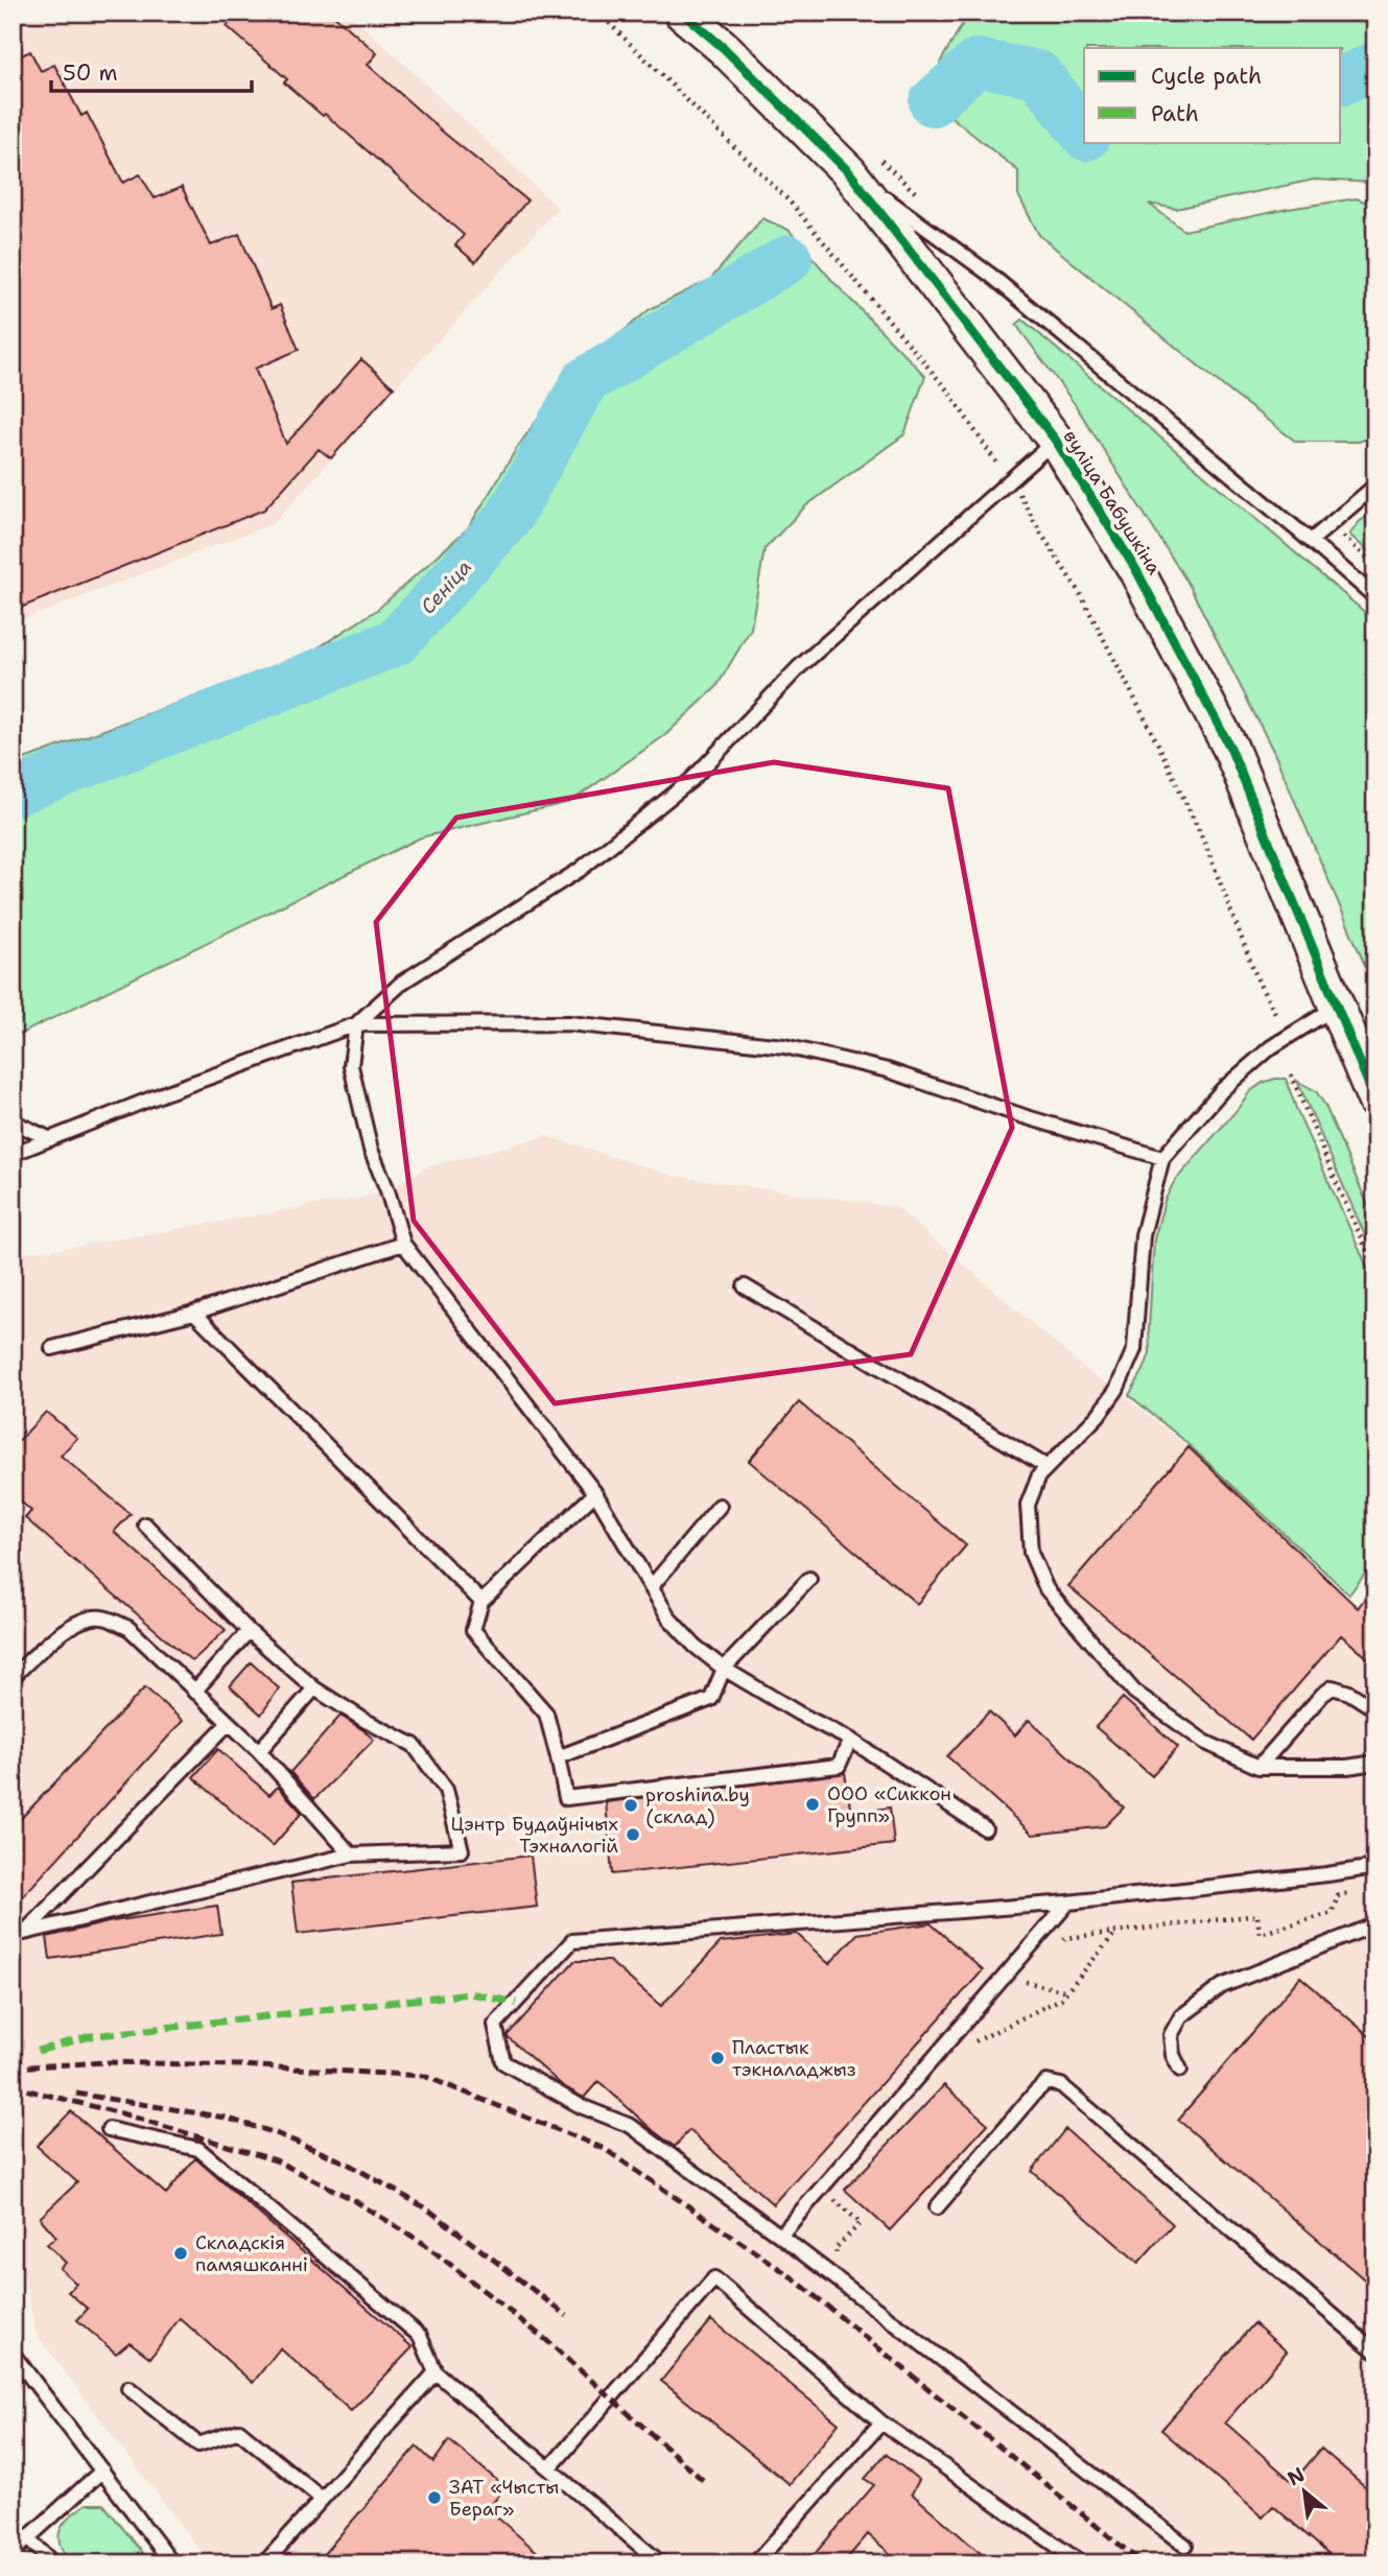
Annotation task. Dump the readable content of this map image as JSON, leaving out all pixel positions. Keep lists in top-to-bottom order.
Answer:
{
  "streets": {
    "street": ["вуліца Бабушкіна"]
  },
  "water": ["Сеніца"],
  "places": [
    "ООО «Сиккон Групп»",
    "рroshina.by (склад)",
    "Цэнтр Будаўнічых Тэхналогій",
    "Пластык тэкналаджыз",
    "Складскія памяшканні",
    "ЗАТ «Чысты Бераг»"
  ],
  "legend": ["Cycle path", "Path"],
  "scale_bar": "50 m",
  "north": "top left"
}
